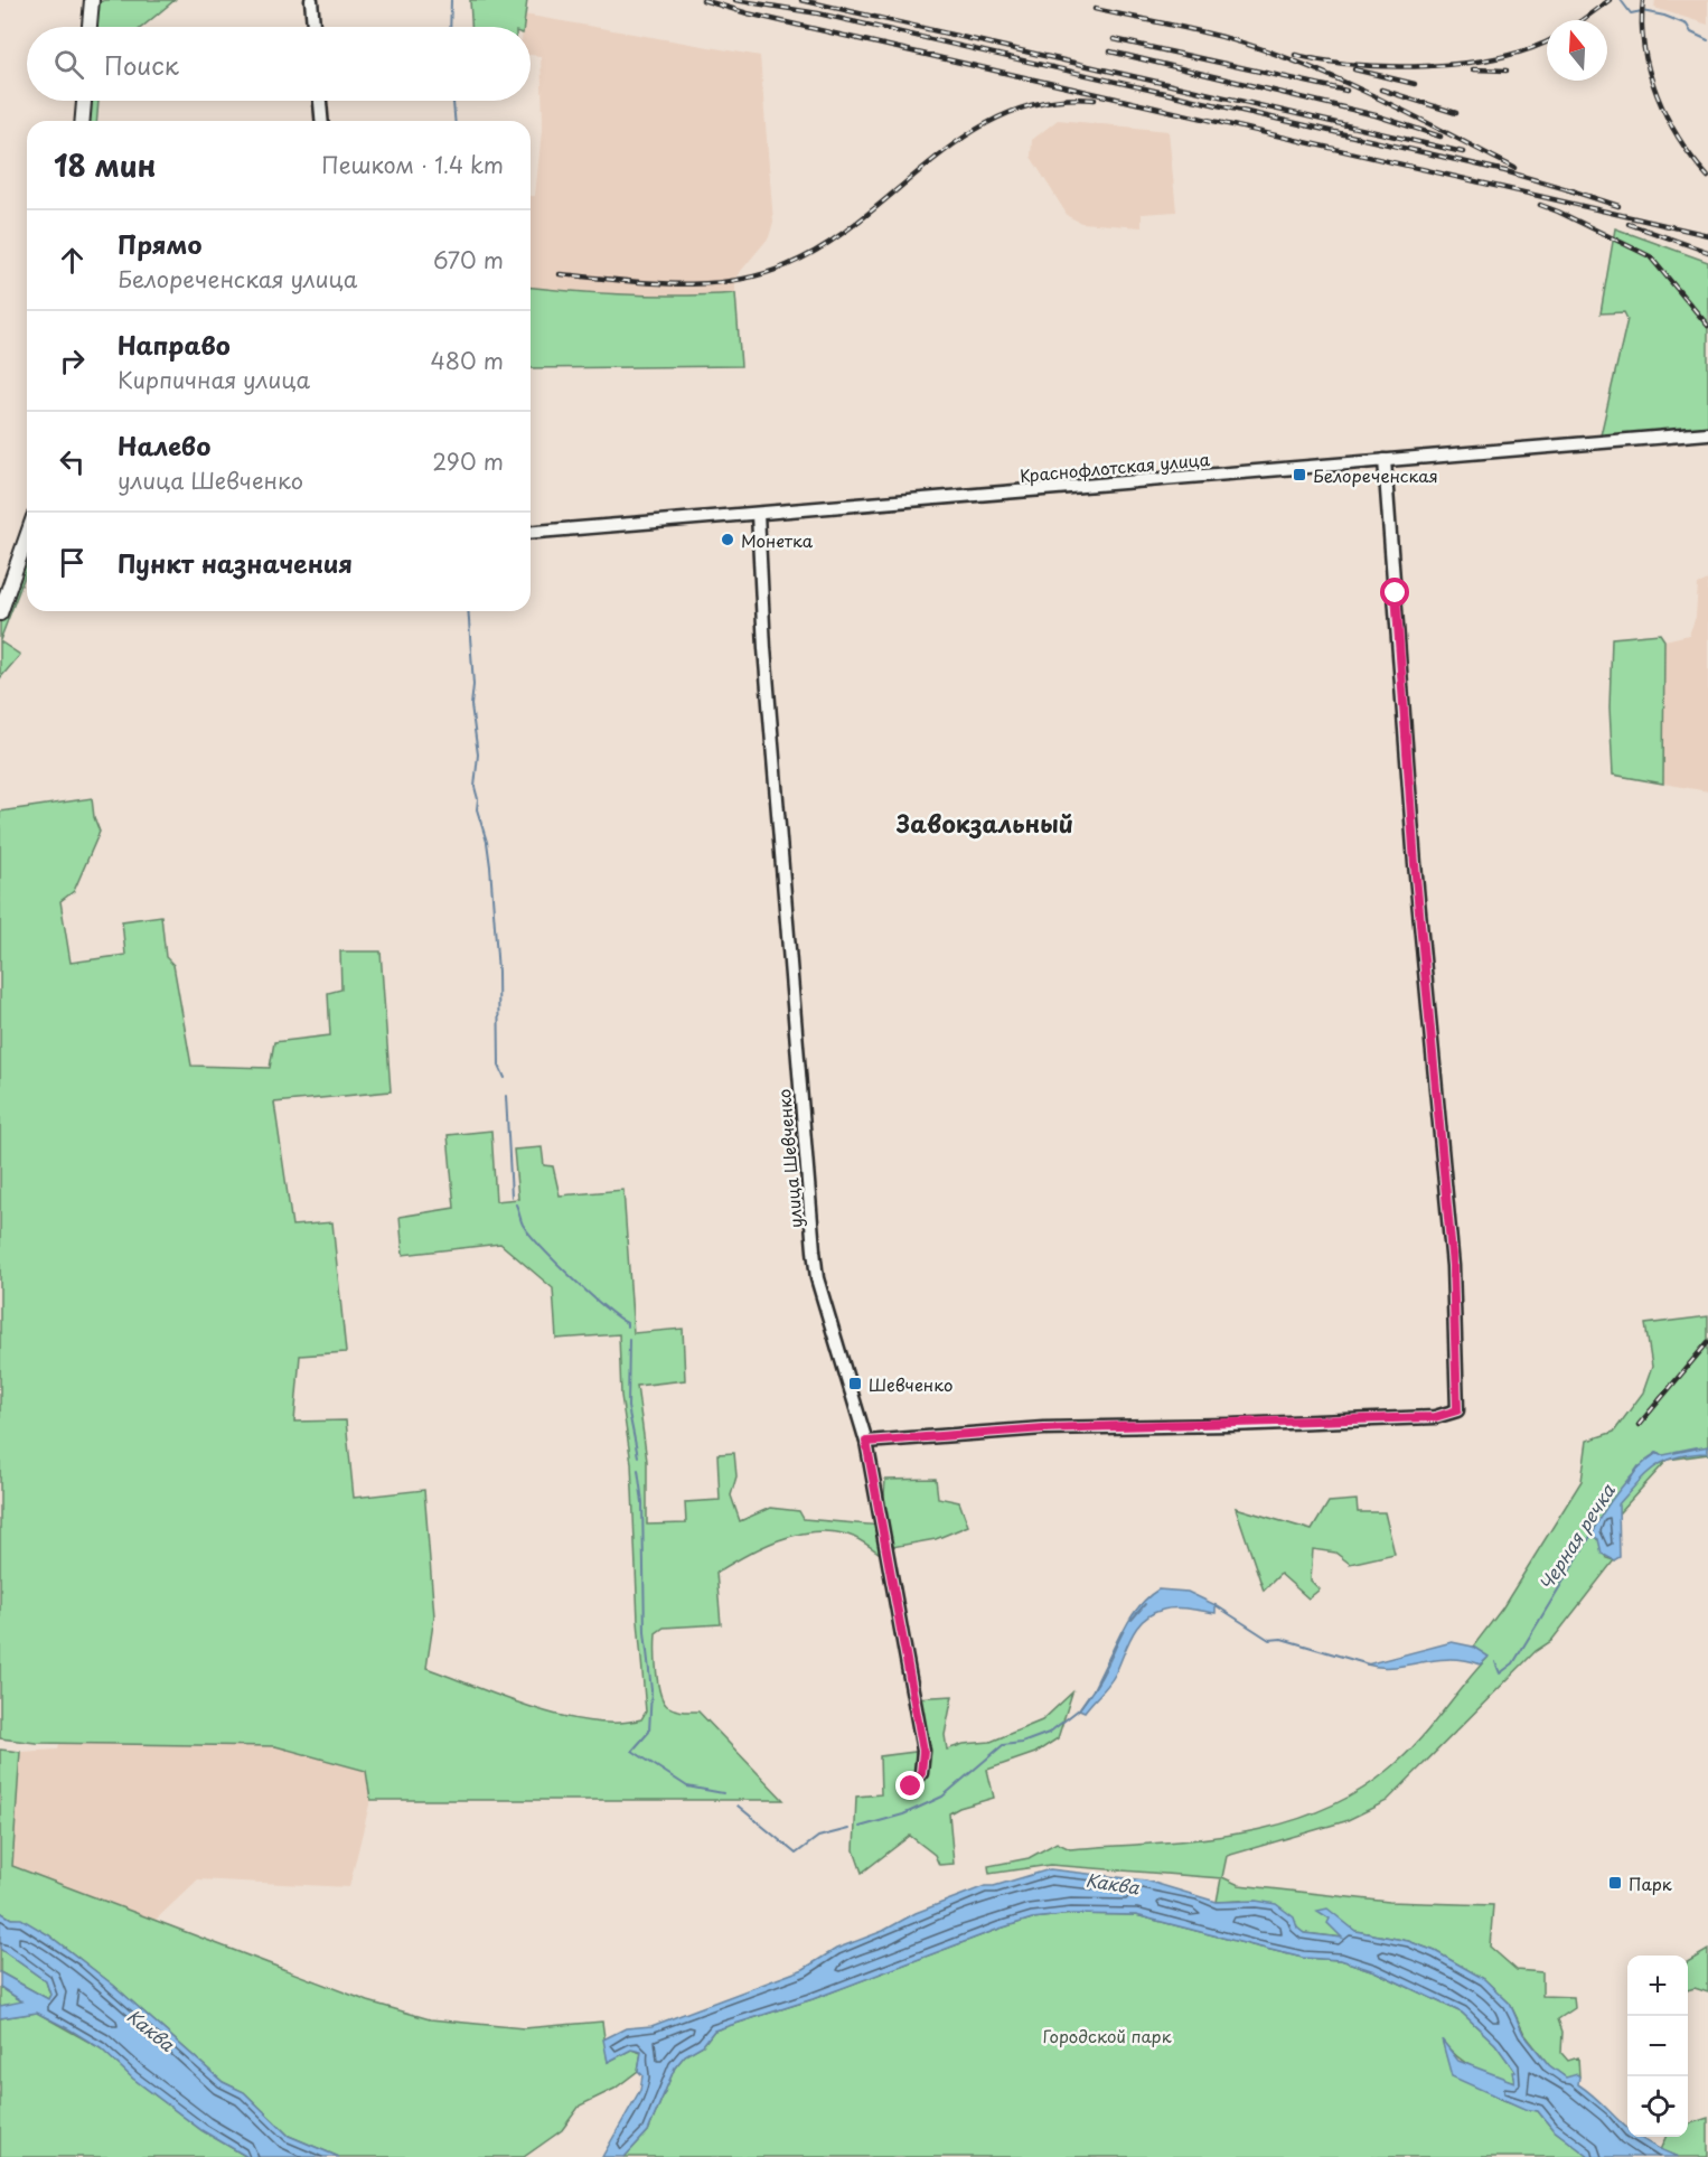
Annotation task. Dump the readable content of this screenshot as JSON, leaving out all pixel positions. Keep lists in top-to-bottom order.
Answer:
{
  "streets": {
    "street": ["Краснофлотская улица", "улица Шевченко"]
  },
  "crossings": [
    ["Краснофлотская улица", "улица Шевченко"]
  ],
  "districts": ["Завокзальный"],
  "water": ["Черная речка", "Каква"],
  "parks": ["Городской парк"],
  "places": {
    "transit": ["Белореченская", "Шевченко", "Парк"],
    "other": ["Монетка"]
  },
  "north": "top",
  "page": {
    "search": "Поиск",
    "heading": ["18 мин", "Пешком · 1.4 km"],
    "list": [
      ["Прямо", "Белореченская улица", "670 m"],
      ["Направо", "Кирпичная улица", "480 m"],
      ["Налево", "улица Шевченко", "290 m"],
      "Пункт назначения"
    ],
    "map_buttons": ["+", "−"]
  }
}
